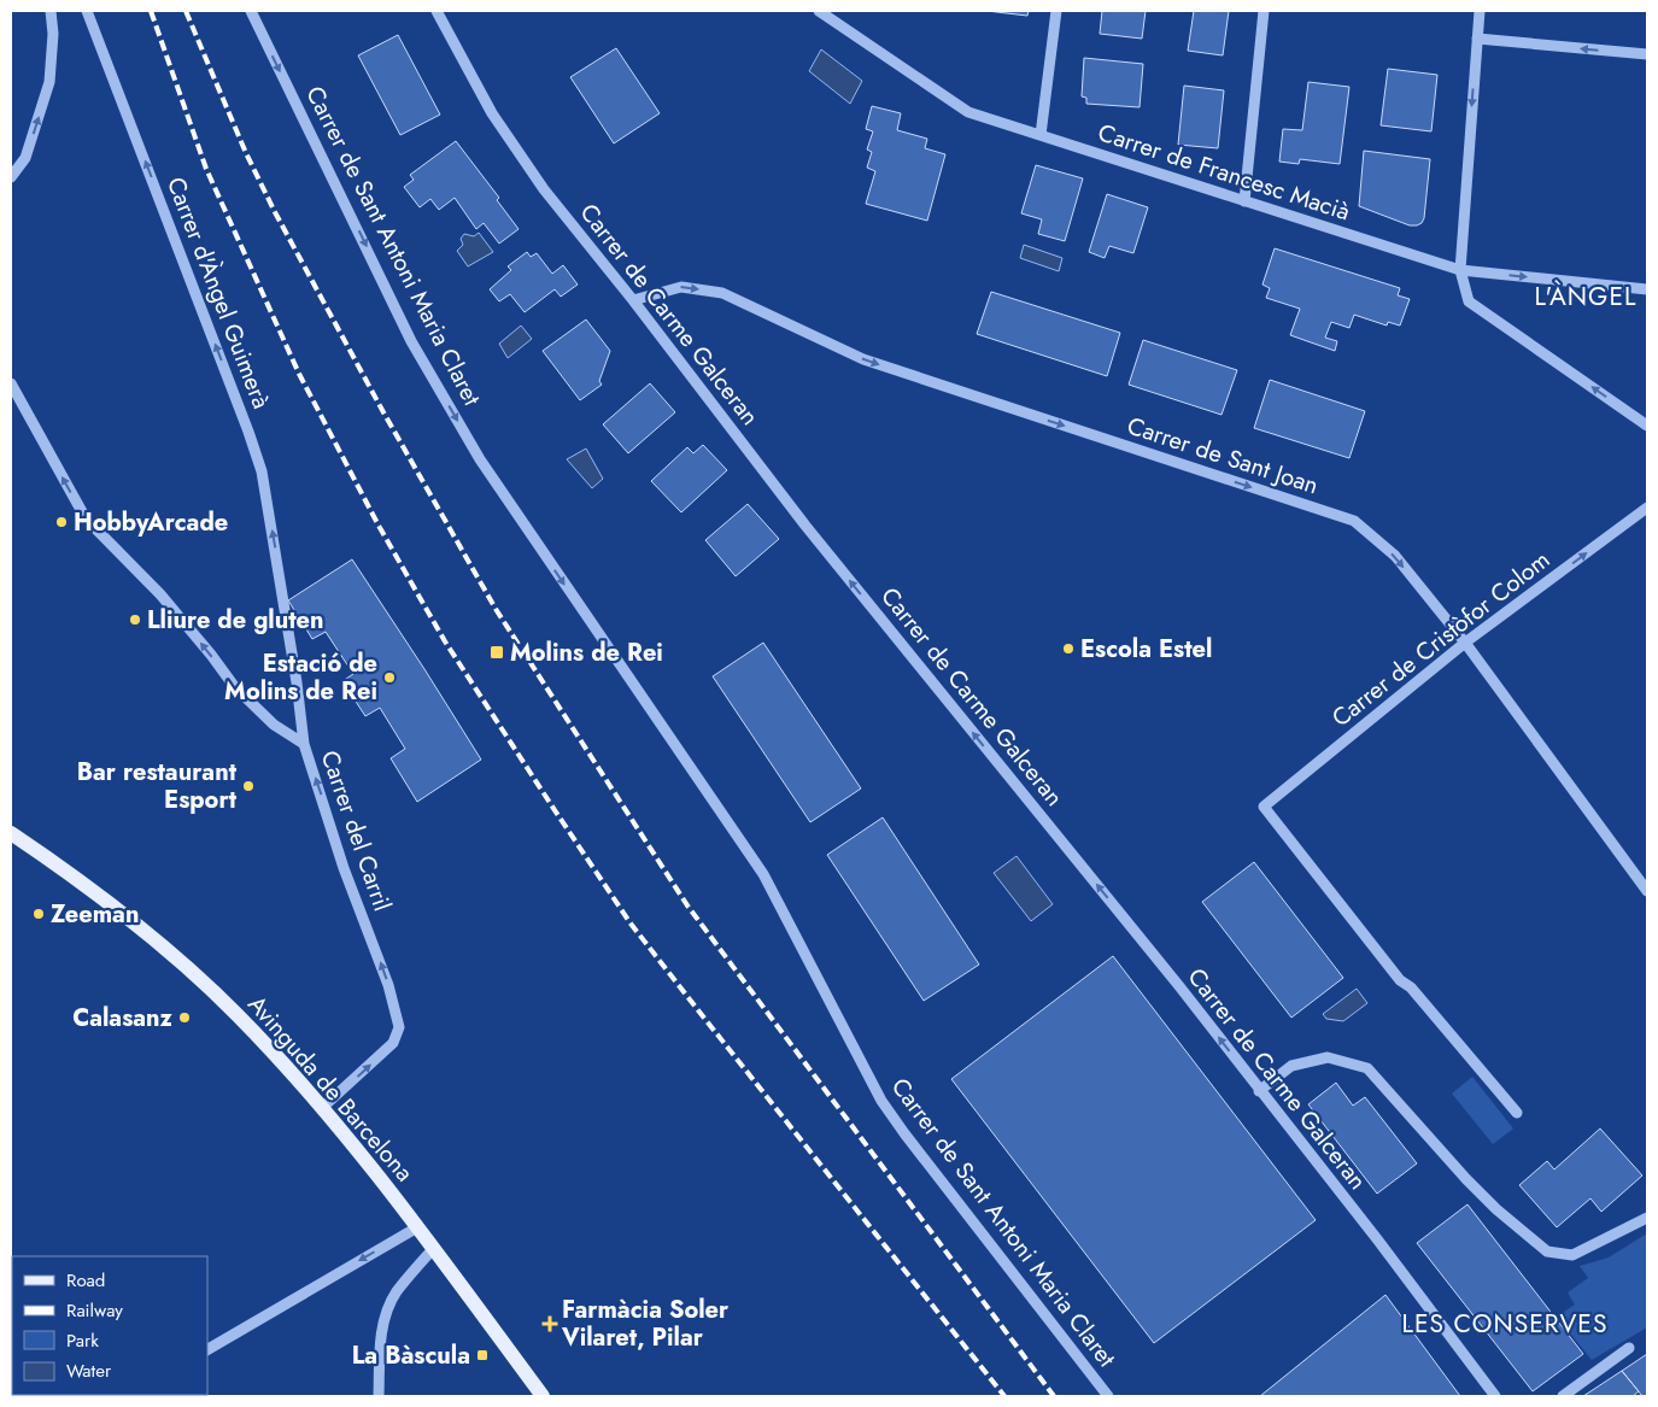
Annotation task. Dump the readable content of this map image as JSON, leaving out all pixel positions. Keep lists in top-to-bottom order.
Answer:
{
  "streets": {
    "main road": ["Avinguda de Barcelona"],
    "street": [
      "Carrer de Francesc Macià",
      "Carrer de Sant Antoni Maria Claret",
      "Carrer d'Àngel Guimerà",
      "Carrer de Carme Galceran",
      "Carrer de Sant Joan",
      "Carrer de Cristòfor Colom",
      "Carrer del Carril"
    ]
  },
  "crossings": [
    ["Carrer d'Àngel Guimerà", "Carrer del Carril"],
    ["Carrer de Carme Galceran", "Carrer de Sant Joan"],
    ["Carrer de Sant Joan", "Carrer de Cristòfor Colom"],
    ["Carrer del Carril", "Avinguda de Barcelona"]
  ],
  "one_way": [
    "Carrer de Sant Antoni Maria Claret",
    "Carrer d'Àngel Guimerà",
    "Carrer de Carme Galceran",
    "Carrer de Sant Joan",
    "Carrer del Carril"
  ],
  "districts": ["L'ÀNGEL", "LES CONSERVES"],
  "places": {
    "other": [
      "HobbyArcade",
      "Lliure de gluten",
      "Escola Estel",
      "Estació de Molins de Rei",
      "Bar restaurant Esport",
      "Zeeman",
      "Calasanz"
    ],
    "transit": ["Molins de Rei", "La Bàscula"],
    "health": ["Farmàcia Soler Vilaret, Pilar"]
  },
  "legend": [
    "Road",
    "Railway",
    "Park",
    "Water"
  ]
}
